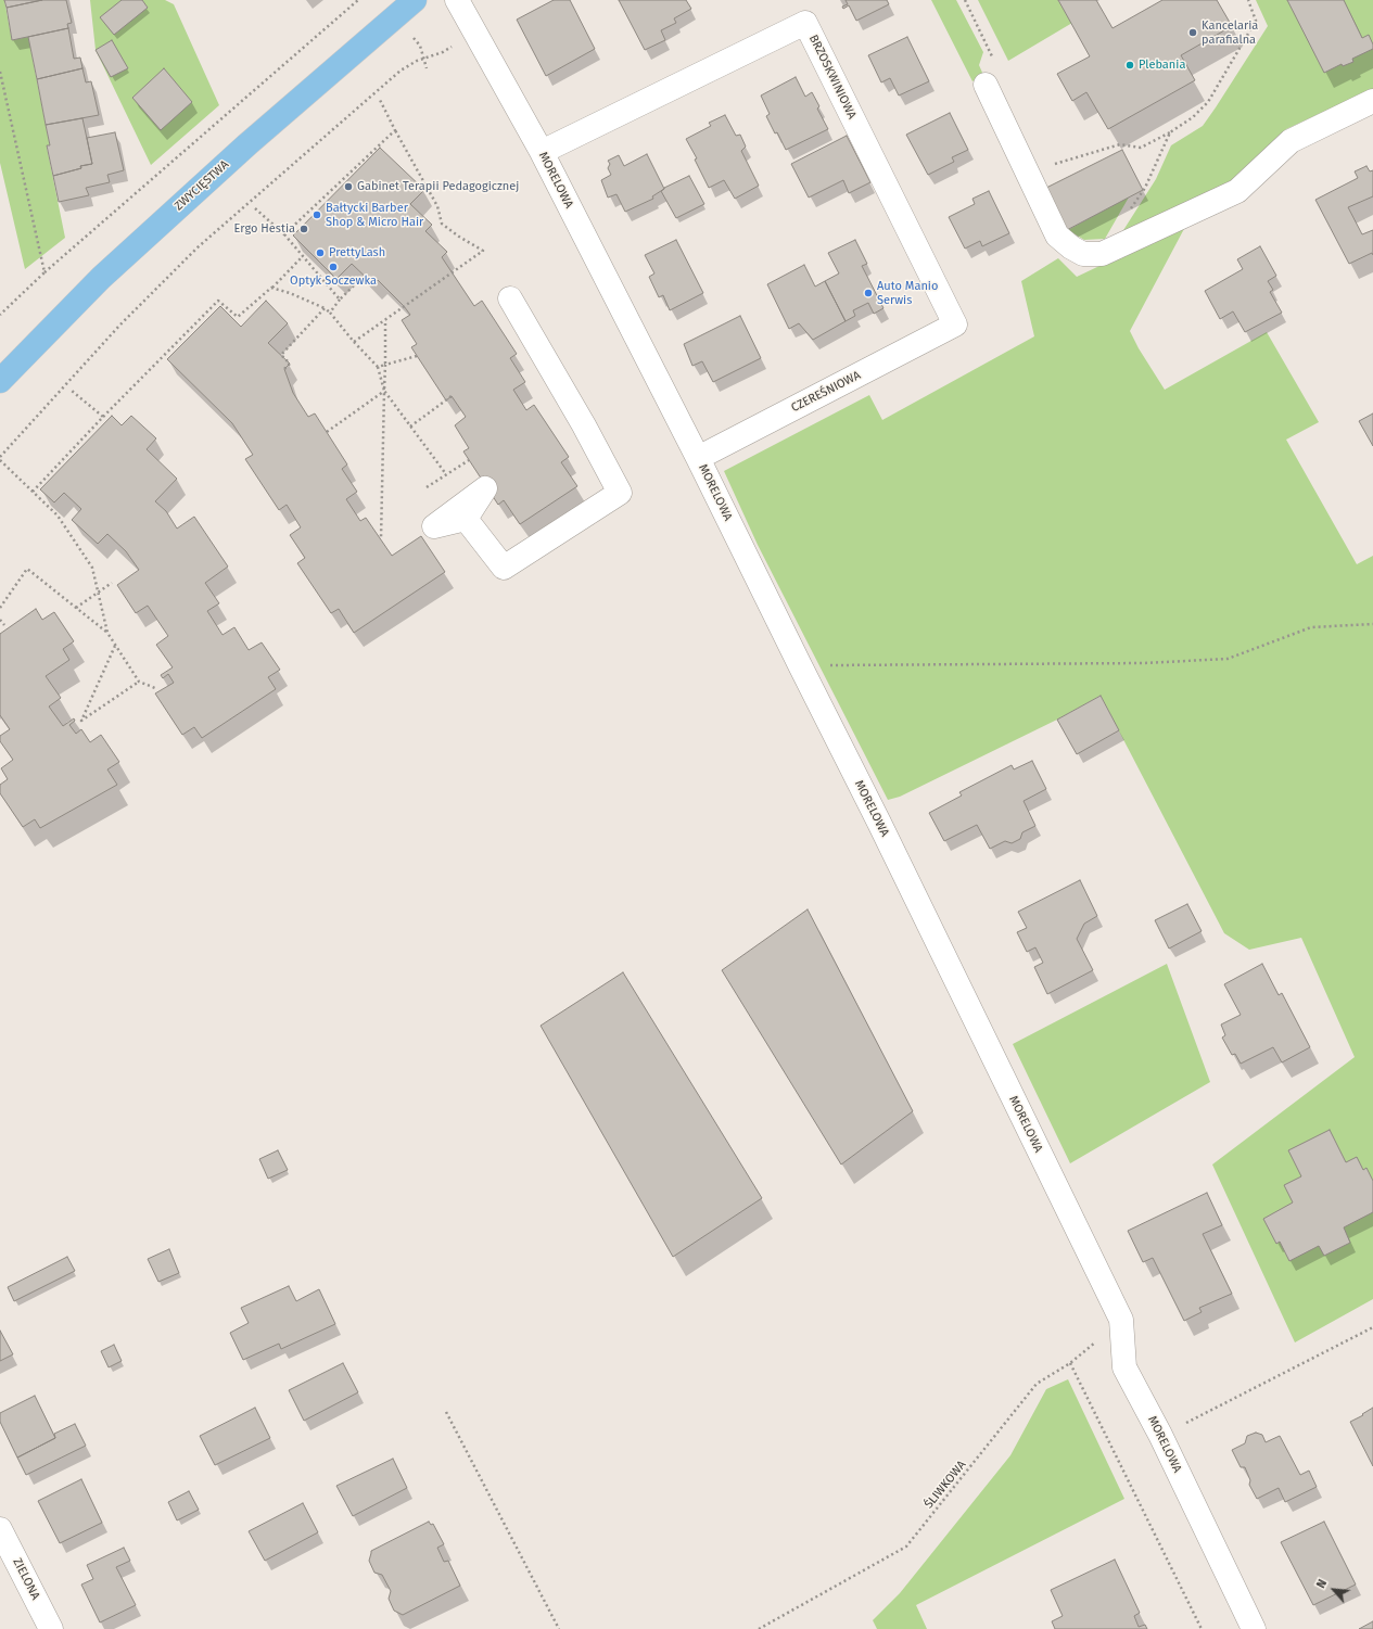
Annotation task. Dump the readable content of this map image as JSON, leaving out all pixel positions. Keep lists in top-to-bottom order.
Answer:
{
  "streets": {
    "main road": ["ZWYCIĘSTWA"],
    "street": [
      "BRZOSKWINIOWA",
      "MORELOWA",
      "CZEREŚNIOWA",
      "ZIELONA"
    ],
    "path": ["ŚLIWKOWA"]
  },
  "crossings": [
    ["BRZOSKWINIOWA", "MORELOWA"],
    ["BRZOSKWINIOWA", "CZEREŚNIOWA"],
    ["MORELOWA", "CZEREŚNIOWA"],
    ["MORELOWA", "ŚLIWKOWA"]
  ],
  "places": [
    "Kancelaria parafialna",
    "Plebania",
    "Gabinet Terapii Pedagogicznej",
    "Bałtycki Barber Shop & Micro Hair",
    "Ergo Hestia",
    "PrettyLash",
    "Optyk Soczewka",
    "Auto Manio Serwis"
  ],
  "north": "top left"
}
